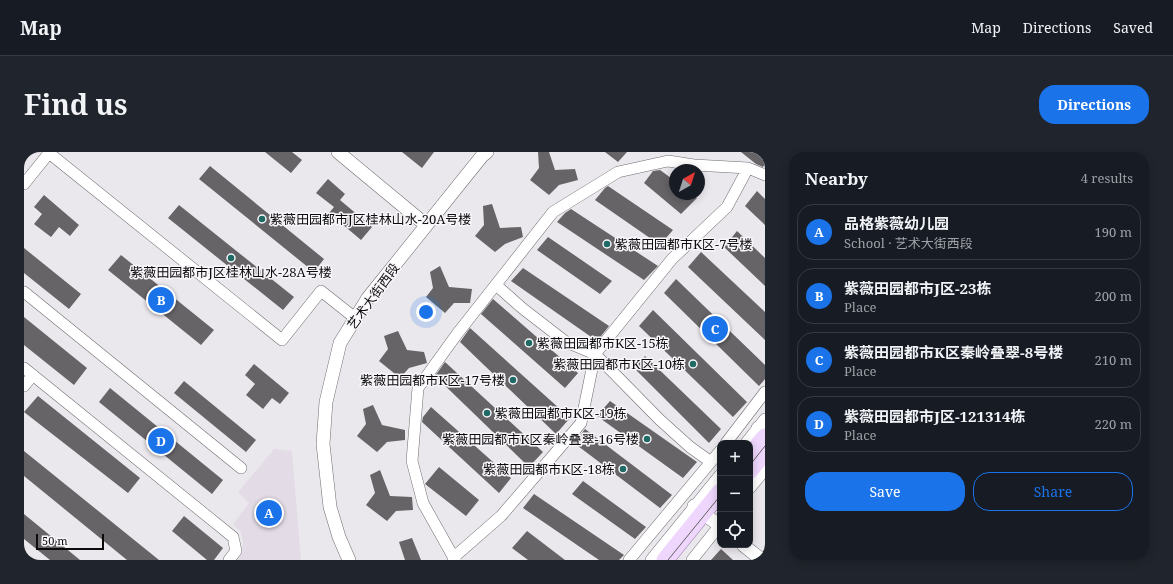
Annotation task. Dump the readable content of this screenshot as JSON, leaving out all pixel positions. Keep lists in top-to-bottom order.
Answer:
{
  "streets": {
    "street": ["艺术大街西段"]
  },
  "places": [
    "紫薇田园都市J区桂林山水-20A号楼",
    "紫薇田园都市K区-7号楼",
    "紫薇田园都市J区桂林山水-28A号楼",
    "紫薇田园都市K区-15栋",
    "紫薇田园都市K区-10栋",
    "紫薇田园都市K区-17号楼",
    "紫薇田园都市K区-19栋",
    "紫薇田园都市K区秦岭叠翠-16号楼",
    "紫薇田园都市K区-18栋"
  ],
  "scale_bar": "50 m",
  "north": "top right",
  "page": {
    "header": "Map",
    "nav": ["Map", "Directions", "Saved"],
    "title": "Find us",
    "buttons": [
      "Directions",
      ["Save", "Share"]
    ],
    "heading": ["Nearby", "4 results"],
    "list": [
      {
        "mark": "A",
        "name": "品格紫薇幼儿园",
        "note": "School · 艺术大街西段",
        "value": "190 m"
      },
      {
        "mark": "B",
        "name": "紫薇田园都市J区-23栋",
        "note": "Place",
        "value": "200 m"
      },
      {
        "mark": "C",
        "name": "紫薇田园都市K区秦岭叠翠-8号楼",
        "note": "Place",
        "value": "210 m"
      },
      {
        "mark": "D",
        "name": "紫薇田园都市J区-121314栋",
        "note": "Place",
        "value": "220 m"
      }
    ],
    "pins": [
      "B",
      "C",
      "D",
      "A"
    ],
    "map_buttons": ["+", "−"],
    "scale": "50 m"
  }
}
